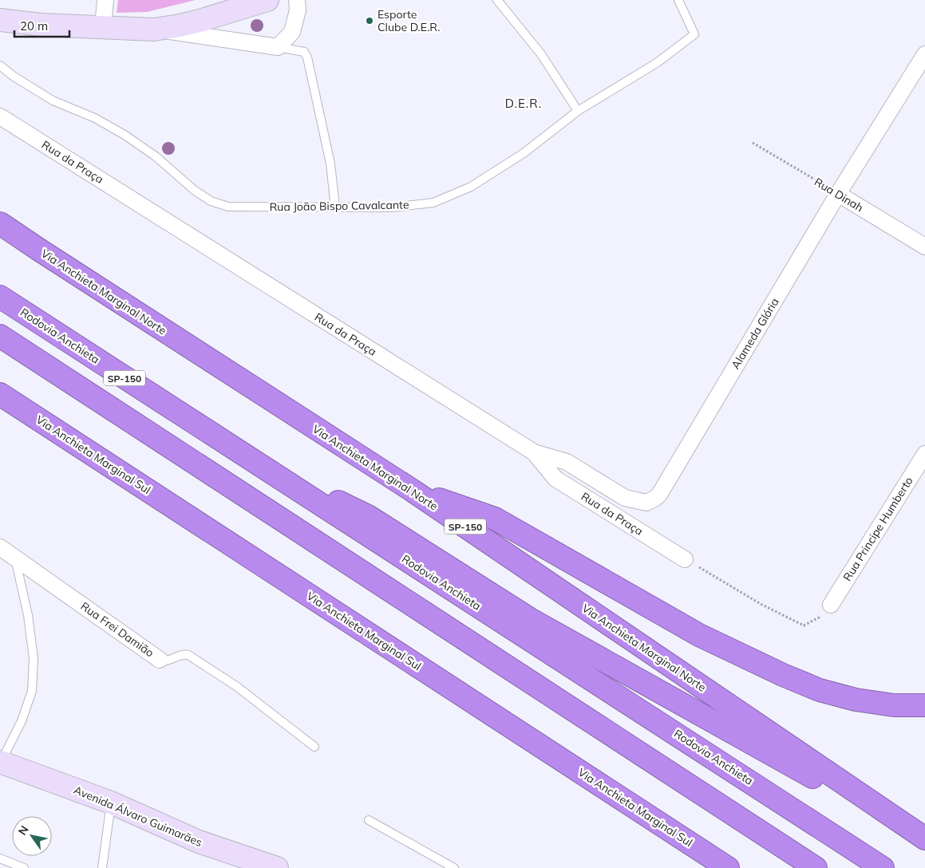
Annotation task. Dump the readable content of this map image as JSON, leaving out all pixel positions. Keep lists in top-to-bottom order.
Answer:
{
  "streets": {
    "highway": [
      "Via Anchieta Marginal Norte",
      "Rodovia Anchieta",
      "SP-150",
      "Via Anchieta Marginal Sul"
    ],
    "street": [
      "Rua da Praça",
      "Rua Dinah",
      "Alameda Glória",
      "Rua Principe Humberto",
      "Rua Frei Damião",
      "Avenida Álvaro Guimarães"
    ],
    "lane": ["Rua João Bispo Cavalcante"]
  },
  "crossings": [
    ["Rua da Praça", "Alameda Glória"],
    ["Rua Dinah", "Alameda Glória"]
  ],
  "districts": ["D.E.R."],
  "places": ["Esporte Clube D.E.R."],
  "scale_bar": "20 m",
  "north": "top left"
}
